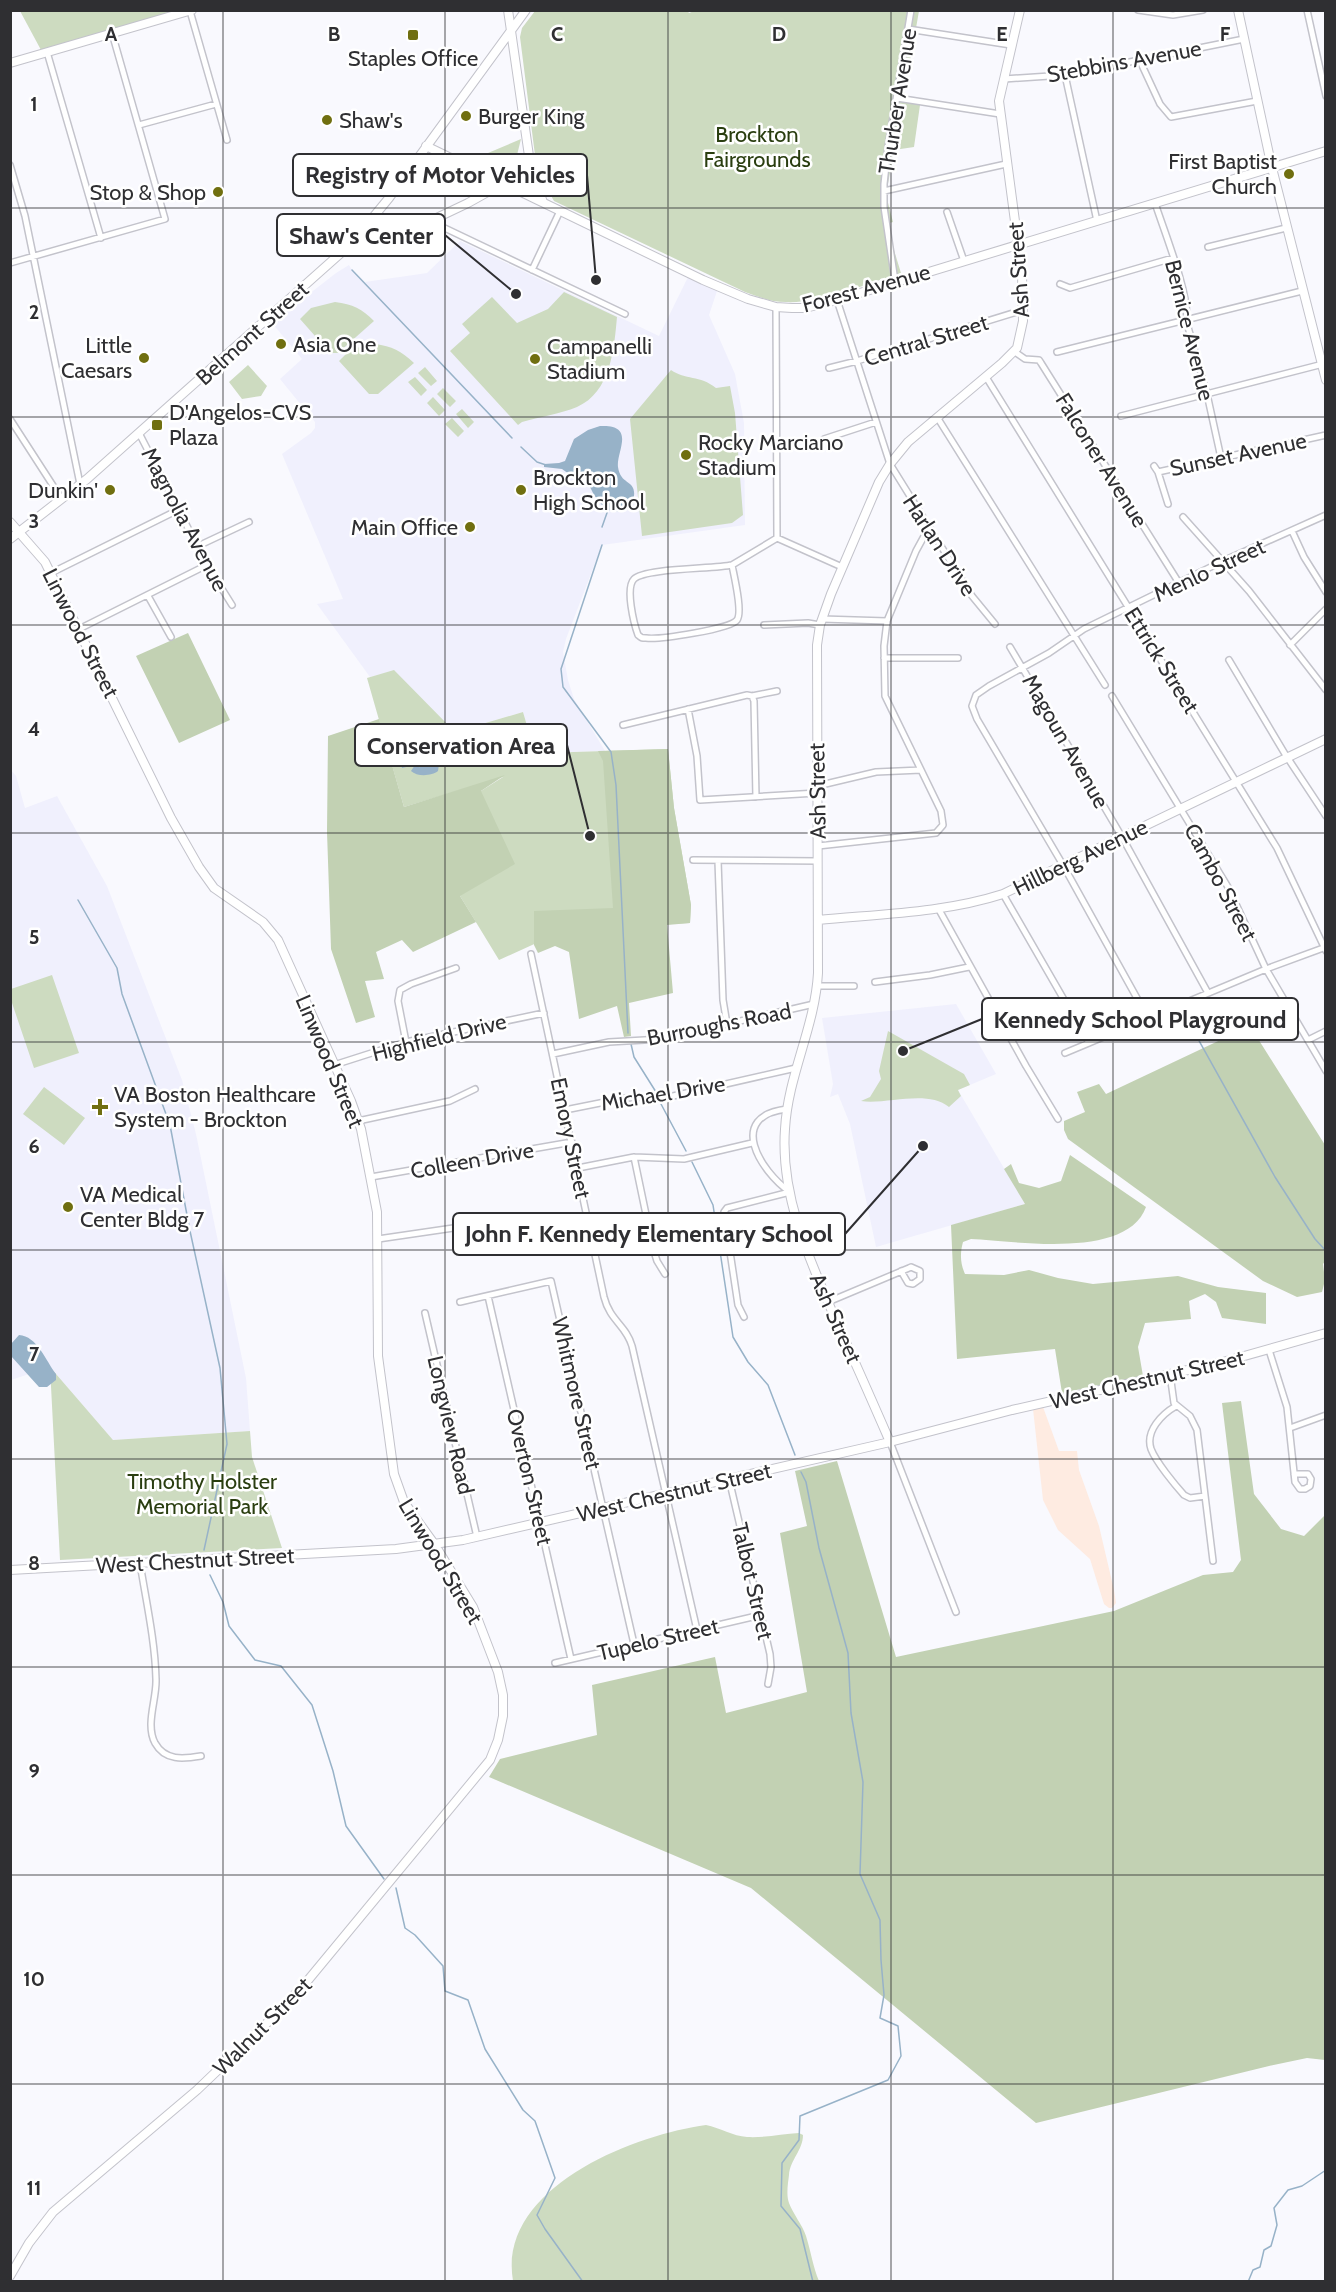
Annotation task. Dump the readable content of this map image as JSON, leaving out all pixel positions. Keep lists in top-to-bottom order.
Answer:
{
  "streets": {
    "street": [
      "Stebbins Avenue",
      "Thurber Avenue",
      "Ash Street",
      "Forest Avenue",
      "Bernice Avenue",
      "Belmont Street",
      "Central Street",
      "Sunset Avenue",
      "Falconer Avenue",
      "Magnolia Avenue",
      "Harlan Drive",
      "Menlo Street",
      "Linwood Street",
      "Ettrick Street",
      "Magoun Avenue",
      "Hillberg Avenue",
      "Cambo Street",
      "Burroughs Road",
      "Highfield Drive",
      "Michael Drive",
      "Emory Street",
      "Colleen Drive",
      "West Chestnut Street",
      "Whitmore Street",
      "Longview Road",
      "Overton Street",
      "Talbot Street",
      "Tupelo Street",
      "Walnut Street"
    ]
  },
  "crossings": [
    ["Stebbins Avenue", "Ash Street"],
    ["Thurber Avenue", "Forest Avenue"],
    ["Ash Street", "Forest Avenue"],
    ["Ash Street", "Central Street"],
    ["Ash Street", "Falconer Avenue"],
    ["Ash Street", "Harlan Drive"],
    ["Ash Street", "Ettrick Street"],
    ["Ash Street", "Hillberg Avenue"],
    ["Ash Street", "Burroughs Road"],
    ["Ash Street", "Michael Drive"],
    ["Ash Street", "West Chestnut Street"],
    ["Forest Avenue", "Bernice Avenue"],
    ["Forest Avenue", "Belmont Street"],
    ["Forest Avenue", "Harlan Drive"],
    ["Bernice Avenue", "Sunset Avenue"],
    ["Belmont Street", "Magnolia Avenue"],
    ["Belmont Street", "Linwood Street"],
    ["Central Street", "Harlan Drive"],
    ["Falconer Avenue", "Menlo Street"],
    ["Menlo Street", "Ettrick Street"],
    ["Menlo Street", "Magoun Avenue"],
    ["Menlo Street", "Hillberg Avenue"],
    ["Linwood Street", "Highfield Drive"],
    ["Linwood Street", "Colleen Drive"],
    ["Linwood Street", "West Chestnut Street"],
    ["Linwood Street", "Walnut Street"],
    ["Ettrick Street", "Hillberg Avenue"],
    ["Magoun Avenue", "Hillberg Avenue"],
    ["Hillberg Avenue", "Cambo Street"],
    ["Burroughs Road", "Emory Street"],
    ["Highfield Drive", "Emory Street"],
    ["Michael Drive", "Emory Street"],
    ["Emory Street", "Colleen Drive"],
    ["Emory Street", "West Chestnut Street"],
    ["Emory Street", "Tupelo Street"],
    ["West Chestnut Street", "Whitmore Street"],
    ["West Chestnut Street", "Longview Road"],
    ["West Chestnut Street", "Overton Street"],
    ["West Chestnut Street", "Talbot Street"],
    ["Whitmore Street", "Overton Street"],
    ["Whitmore Street", "Tupelo Street"],
    ["Overton Street", "Tupelo Street"],
    ["Talbot Street", "Tupelo Street"]
  ],
  "parks": ["Brockton Fairgrounds", "Timothy Holster Memorial Park"],
  "places": {
    "transit": ["Staples Office", "D'Angelos-CVS Plaza"],
    "other": [
      "Burger King",
      "Shaw's",
      "First Baptist Church",
      "Stop & Shop",
      "Registry of Motor Vehicles",
      "Shaw's Center",
      "Asia One",
      "Little Caesars",
      "Campanelli Stadium",
      "Rocky Marciano Stadium",
      "Dunkin'",
      "Brockton High School",
      "Main Office",
      "Conservation Area",
      "Kennedy School Playground",
      "John F. Kennedy Elementary School",
      "VA Medical Center Bldg 7"
    ],
    "health": ["VA Boston Healthcare System - Brockton"]
  },
  "grid": {
    "columns": [
      "A",
      "B",
      "C",
      "D",
      "E",
      "F"
    ],
    "rows": [
      "1",
      "2",
      "3",
      "4",
      "5",
      "6",
      "7",
      "8",
      "9",
      "10",
      "11"
    ]
  }
}
